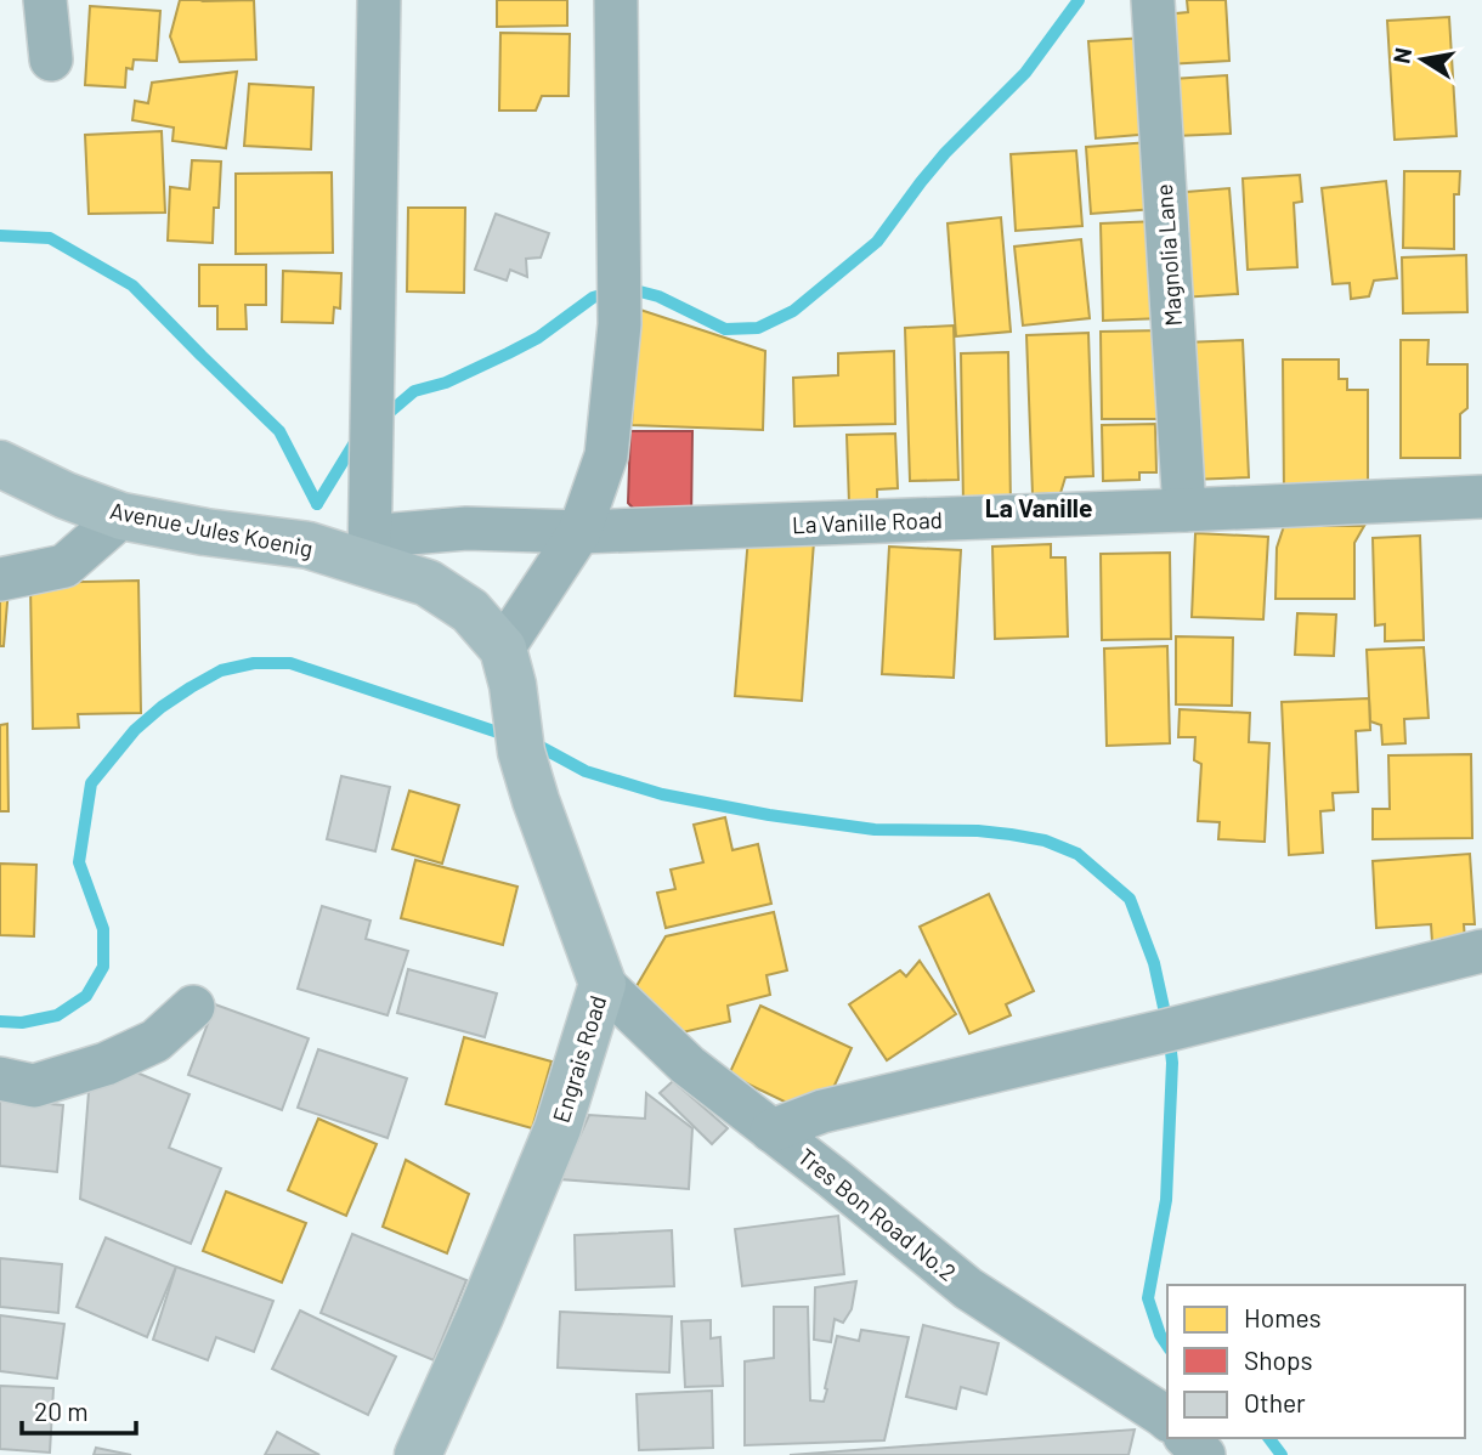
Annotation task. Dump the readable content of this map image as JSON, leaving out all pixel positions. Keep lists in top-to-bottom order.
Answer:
{
  "streets": {
    "street": [
      "Magnolia Lane",
      "La Vanille Road",
      "Avenue Jules Koenig",
      "Engrais Road",
      "Tres Bon Road No.2"
    ]
  },
  "crossings": [
    ["Magnolia Lane", "La Vanille Road"],
    ["La Vanille Road", "Avenue Jules Koenig"],
    ["Avenue Jules Koenig", "Engrais Road"],
    ["Engrais Road", "Tres Bon Road No.2"]
  ],
  "districts": ["La Vanille"],
  "legend": ["Homes", "Shops", "Other"],
  "scale_bar": "20 m",
  "north": "left"
}
